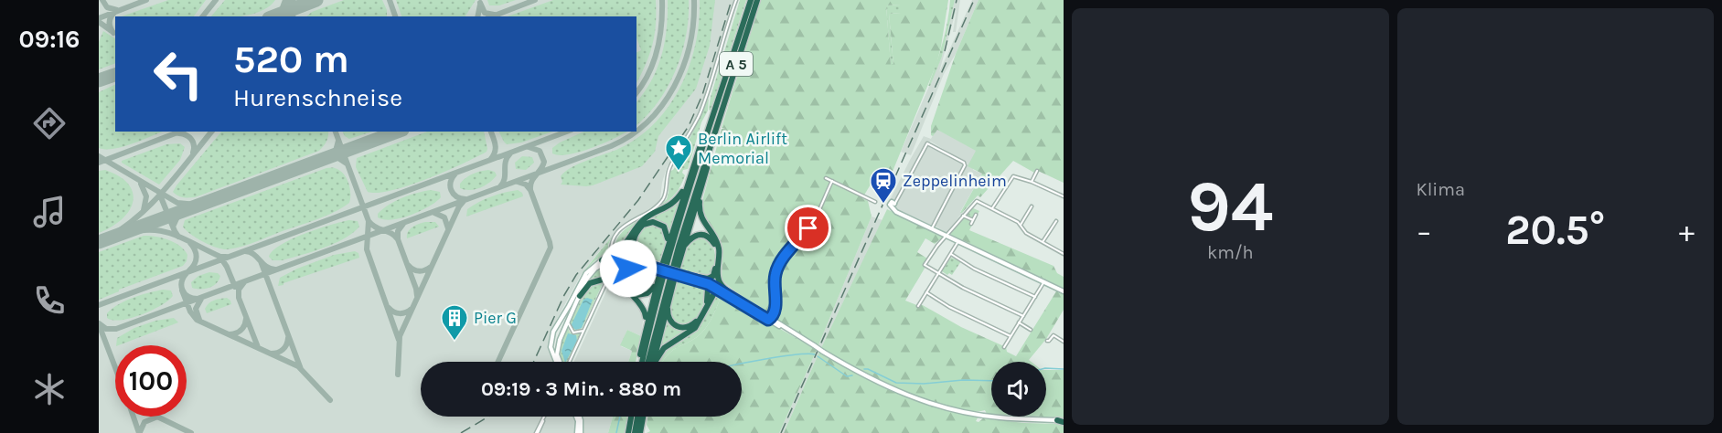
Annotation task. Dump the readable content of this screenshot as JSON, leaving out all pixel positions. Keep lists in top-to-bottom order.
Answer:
{
  "streets": {
    "highway": ["A 5"]
  },
  "places": {
    "place": ["Berlin Airlift Memorial"],
    "station": ["Zeppelinheim"],
    "building": ["Pier G"]
  },
  "page": {
    "tabs": "09:16",
    "tile": [
      ["94", "km/h"],
      "Klima"
    ],
    "turn": ["520 m", "Hurenschneise"],
    "heat": ["−", "20.5°", "+"],
    "limit": "100",
    "trip": "09:19 · 3 Min. · 880 m"
  }
}
